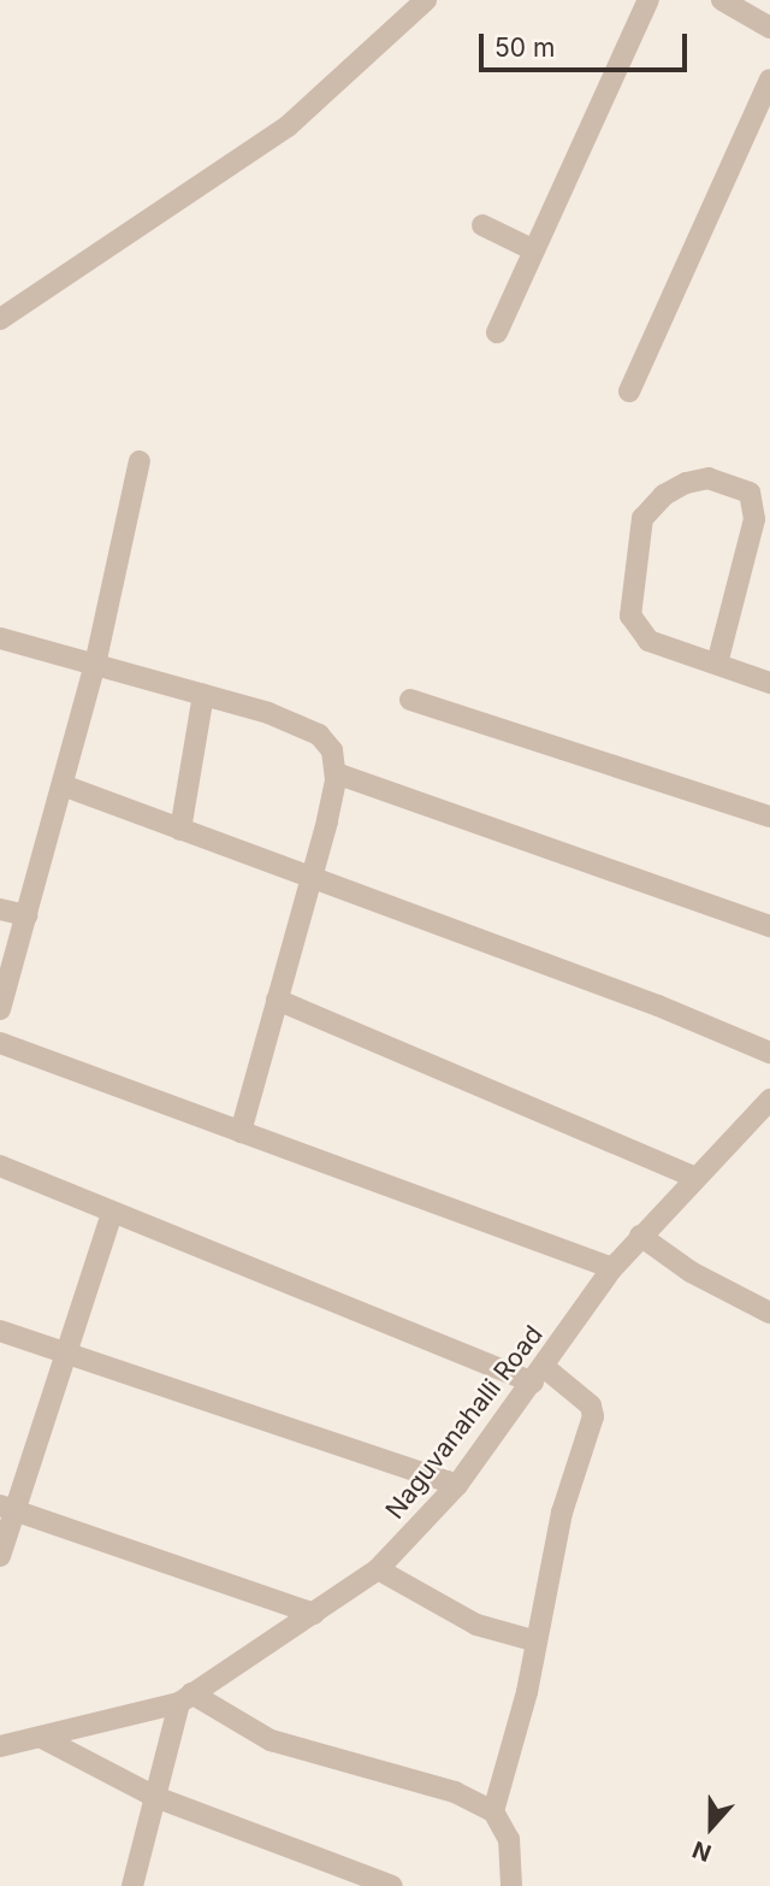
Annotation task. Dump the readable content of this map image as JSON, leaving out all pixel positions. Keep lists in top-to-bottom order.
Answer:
{
  "streets": {
    "street": ["Naguvanahalli Road"]
  },
  "scale_bar": "50 m",
  "north": "bottom"
}
